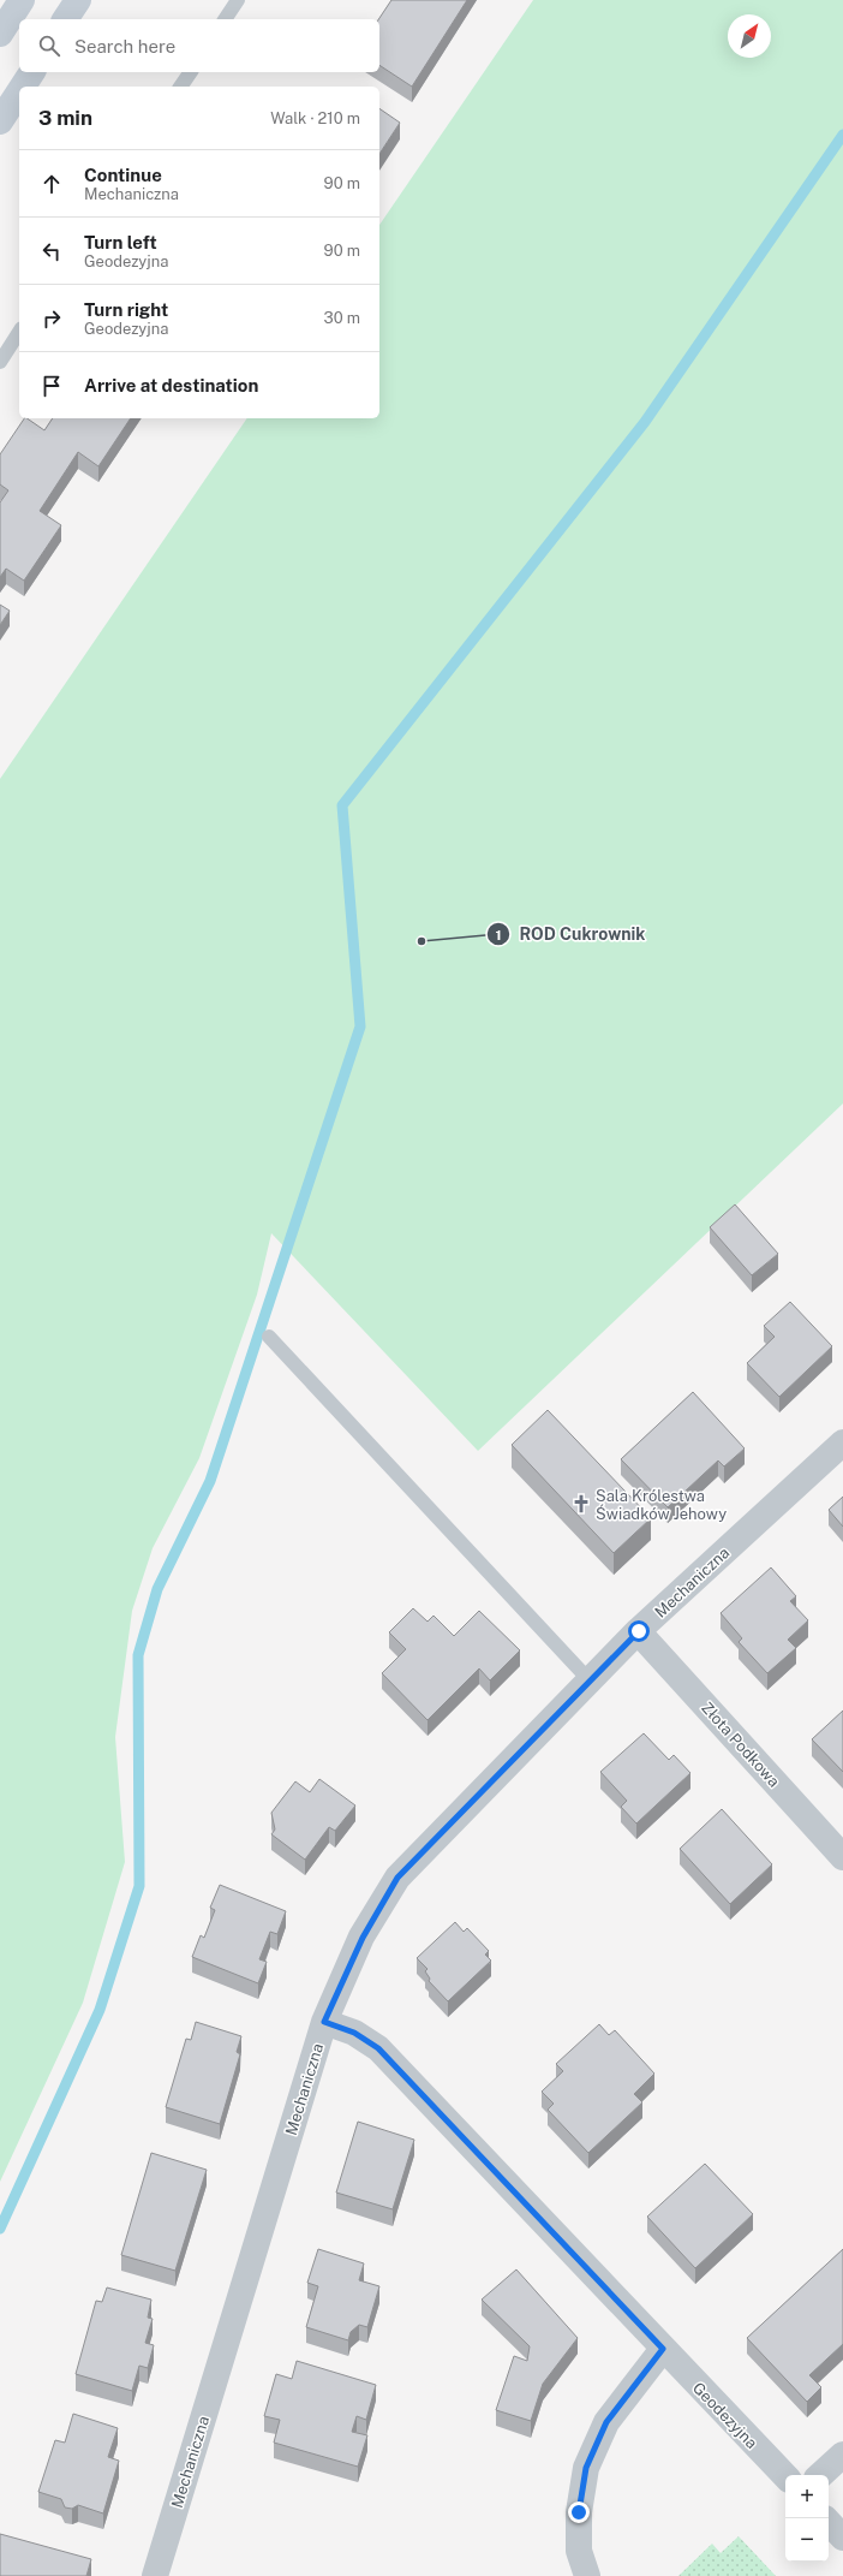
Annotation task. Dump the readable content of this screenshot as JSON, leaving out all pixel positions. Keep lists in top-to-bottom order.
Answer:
{
  "streets": {
    "street": ["Mechaniczna", "Złota Podkowa", "Geodezyjna"]
  },
  "crossings": [
    ["Mechaniczna", "Złota Podkowa"],
    ["Mechaniczna", "Geodezyjna"]
  ],
  "places": {
    "other": ["ROD Cukrownik"],
    "church": ["Sala Królestwa Świadków Jehowy"]
  },
  "north": "top right",
  "page": {
    "search": "Search here",
    "heading": ["3 min", "Walk · 210 m"],
    "list": [
      ["Continue", "Mechaniczna", "90 m"],
      ["Turn left", "Geodezyjna", "90 m"],
      ["Turn right", "Geodezyjna", "30 m"],
      "Arrive at destination"
    ],
    "map_buttons": ["+", "−"]
  }
}
